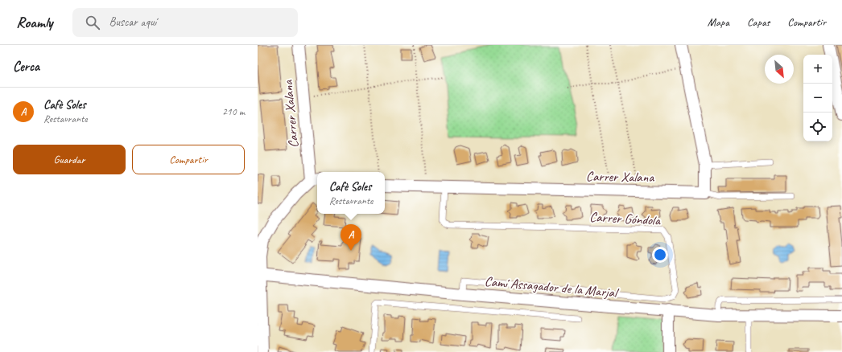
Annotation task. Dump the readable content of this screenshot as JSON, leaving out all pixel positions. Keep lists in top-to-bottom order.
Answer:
{
  "streets": {
    "street": ["Carrer Xalana", "Camí Assagador de la Marjal"],
    "lane": ["Carrer Góndola"]
  },
  "crossings": [
    ["Carrer Xalana", "Carrer Góndola"],
    ["Carrer Xalana", "Camí Assagador de la Marjal"],
    ["Carrer Góndola", "Camí Assagador de la Marjal"]
  ],
  "north": "bottom right",
  "page": {
    "header": "Roamly",
    "search": "Buscar aquí",
    "nav": ["Mapa", "Capas", "Compartir"],
    "heading": "Cerca",
    "map_buttons": ["+", "−"],
    "list": [
      {
        "mark": "A",
        "name": "Cafè Soles",
        "note": "Restaurante",
        "value": "210 m"
      }
    ],
    "buttons": ["Guardar", "Compartir"],
    "popup": ["Cafè Soles", "Restaurante"],
    "pins": "A"
  }
}
